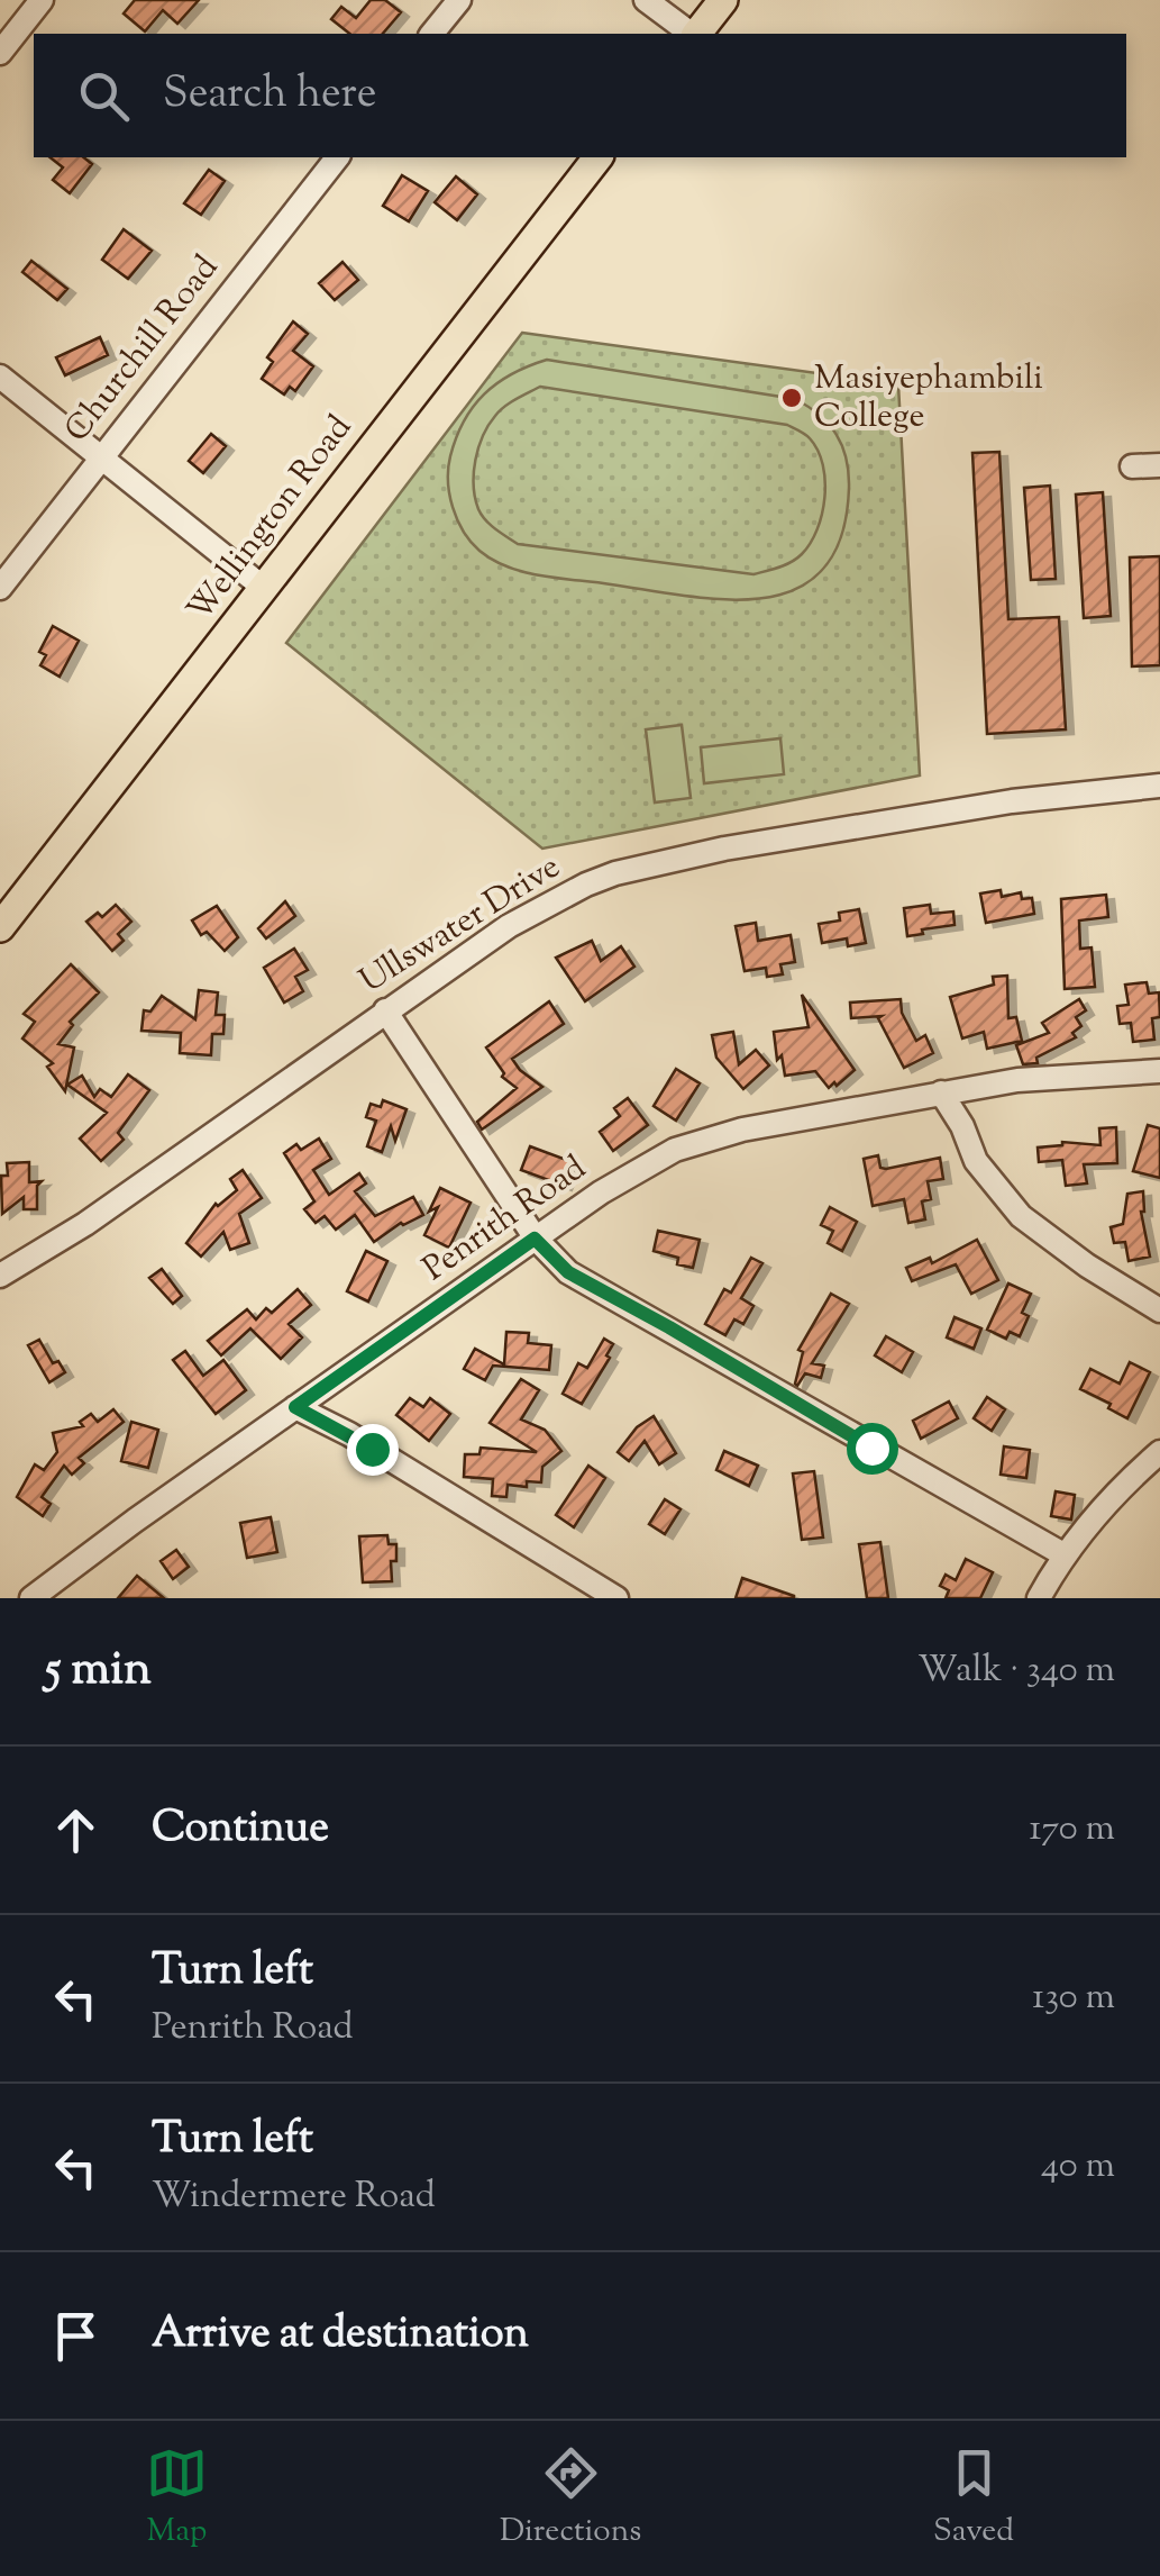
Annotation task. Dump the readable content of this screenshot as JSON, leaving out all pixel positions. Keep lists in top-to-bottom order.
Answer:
{
  "streets": {
    "main road": ["Wellington Road"],
    "street": ["Churchill Road", "Ullswater Drive", "Penrith Road"]
  },
  "places": ["Masiyephambili College"],
  "page": {
    "search": "Search here",
    "heading": ["5 min", "Walk · 340 m"],
    "list": [
      ["Continue", "170 m"],
      ["Turn left", "Penrith Road", "130 m"],
      ["Turn left", "Windermere Road", "40 m"],
      "Arrive at destination"
    ],
    "nav": ["Map", "Directions", "Saved"]
  }
}
